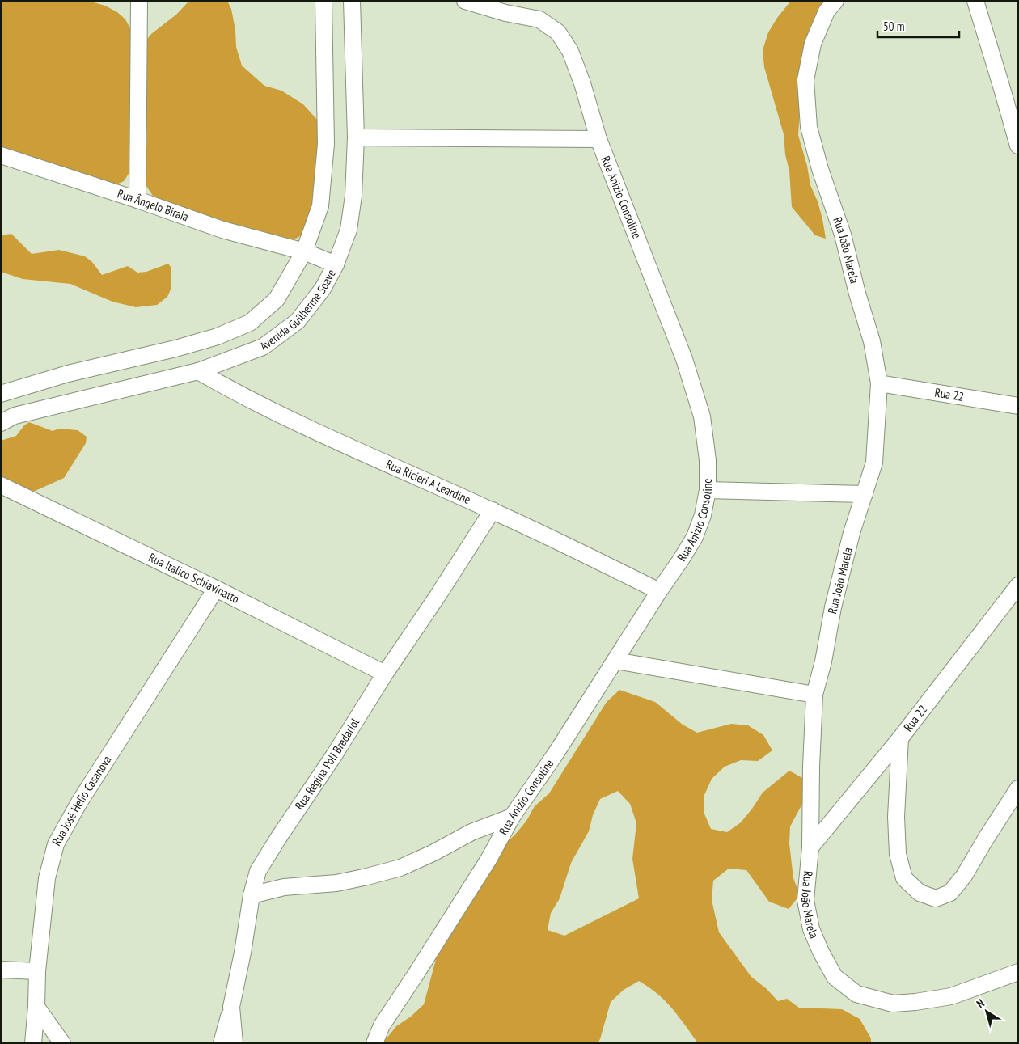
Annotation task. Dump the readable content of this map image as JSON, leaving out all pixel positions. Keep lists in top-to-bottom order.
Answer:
{
  "streets": {
    "street": [
      "Rua Anizio Consoline",
      "Rua Ângelo Biraia",
      "Rua João Marela",
      "Avenida Guilherme Soave",
      "Rua 22",
      "Rua Ricieri A Leardine",
      "Rua Italico Schiavinatto",
      "Rua Regina Poli Bredariol",
      "Rua José Helio Casanova"
    ]
  },
  "crossings": [
    ["Rua Anizio Consoline", "Rua Ricieri A Leardine"],
    ["Rua Ângelo Biraia", "Avenida Guilherme Soave"],
    ["Rua João Marela", "Rua 22"],
    ["Avenida Guilherme Soave", "Rua Ricieri A Leardine"],
    ["Rua Ricieri A Leardine", "Rua Regina Poli Bredariol"],
    ["Rua Italico Schiavinatto", "Rua Regina Poli Bredariol"],
    ["Rua Italico Schiavinatto", "Rua José Helio Casanova"]
  ],
  "scale_bar": "50 m",
  "north": "top left"
}
